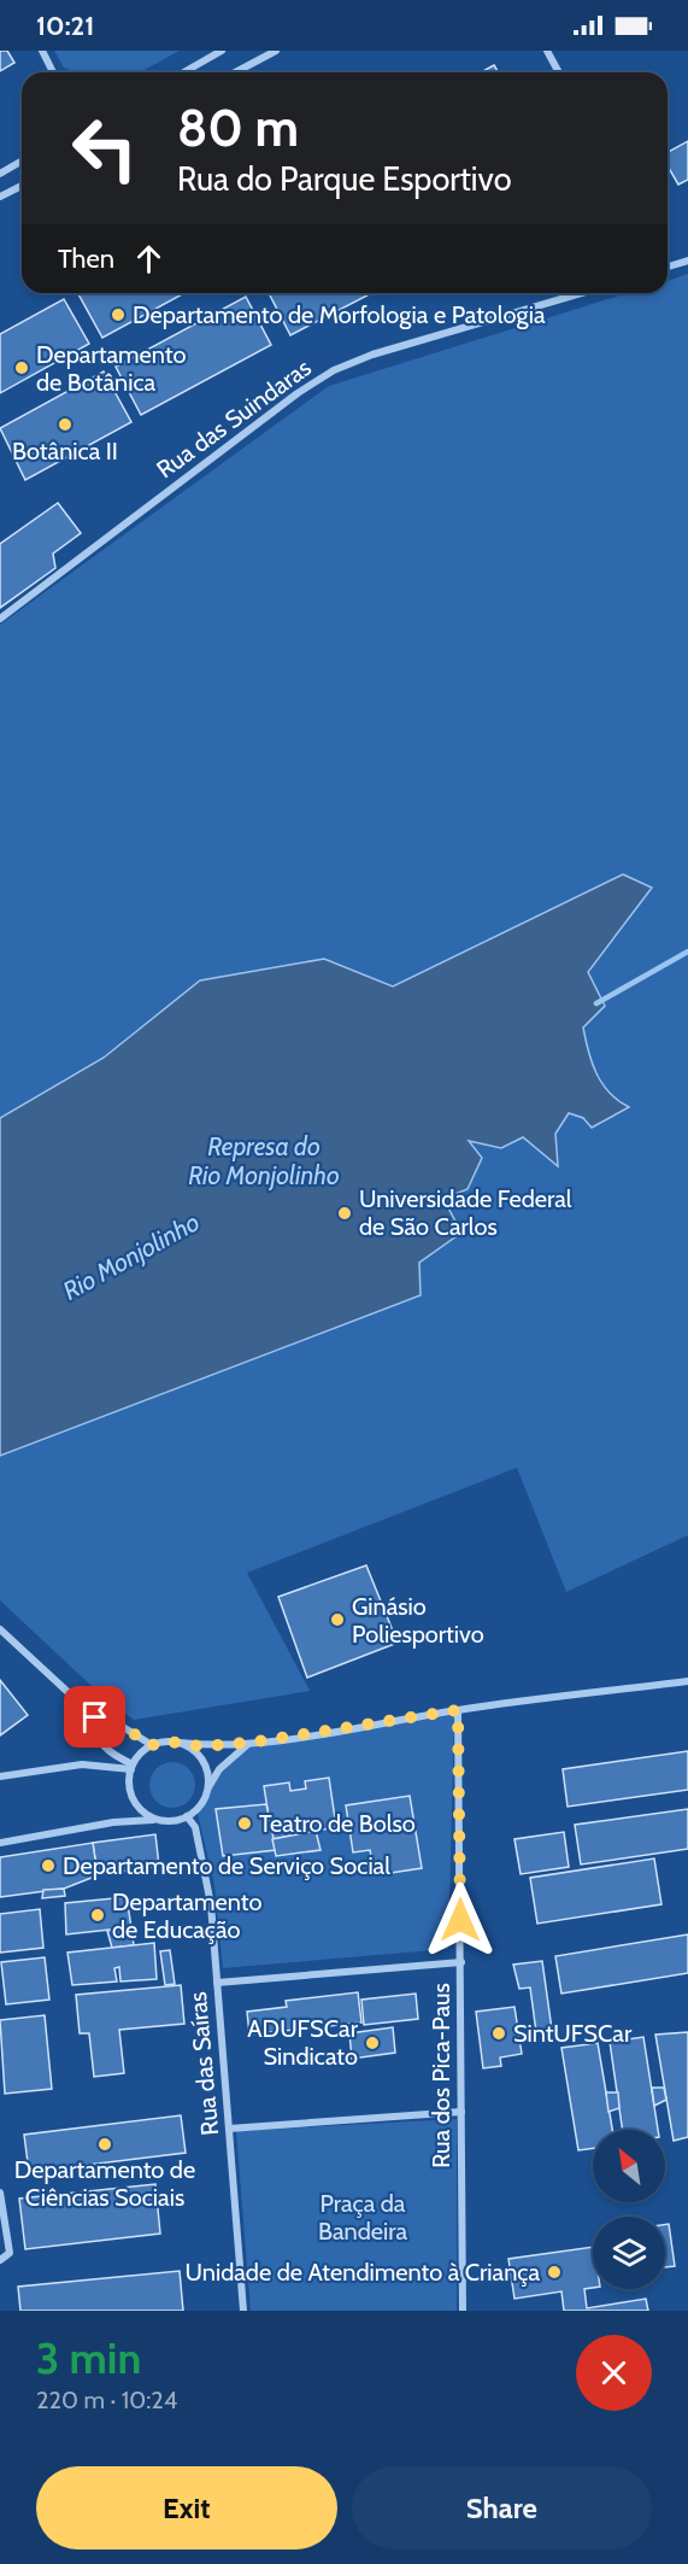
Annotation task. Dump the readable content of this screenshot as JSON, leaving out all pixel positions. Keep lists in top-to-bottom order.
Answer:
{
  "streets": {
    "street": ["Rua das Suindaras", "Rua das Saíras", "Rua dos Pica-Paus"]
  },
  "water": ["Represa do Rio Monjolinho", "Rio Monjolinho"],
  "parks": ["Praça da Bandeira"],
  "places": [
    "Departamento de Morfologia e Patologia",
    "Departamento de Botânica",
    "Botânica II",
    "Universidade Federal de São Carlos",
    "Ginásio Poliesportivo",
    "Teatro de Bolso",
    "Departamento de Serviço Social",
    "Departamento de Educação",
    "SintUFSCar",
    "ADUFSCar Sindicato",
    "Departamento de Ciências Sociais",
    "Unidade de Atendimento à Criança"
  ],
  "north": "top left",
  "page": {
    "status": "10:21",
    "turn": ["80 m", "Rua do Parque Esportivo"],
    "then": "Then",
    "heading": ["3 min", "220 m · 10:24"],
    "buttons": ["Exit", "Share"]
  }
}
